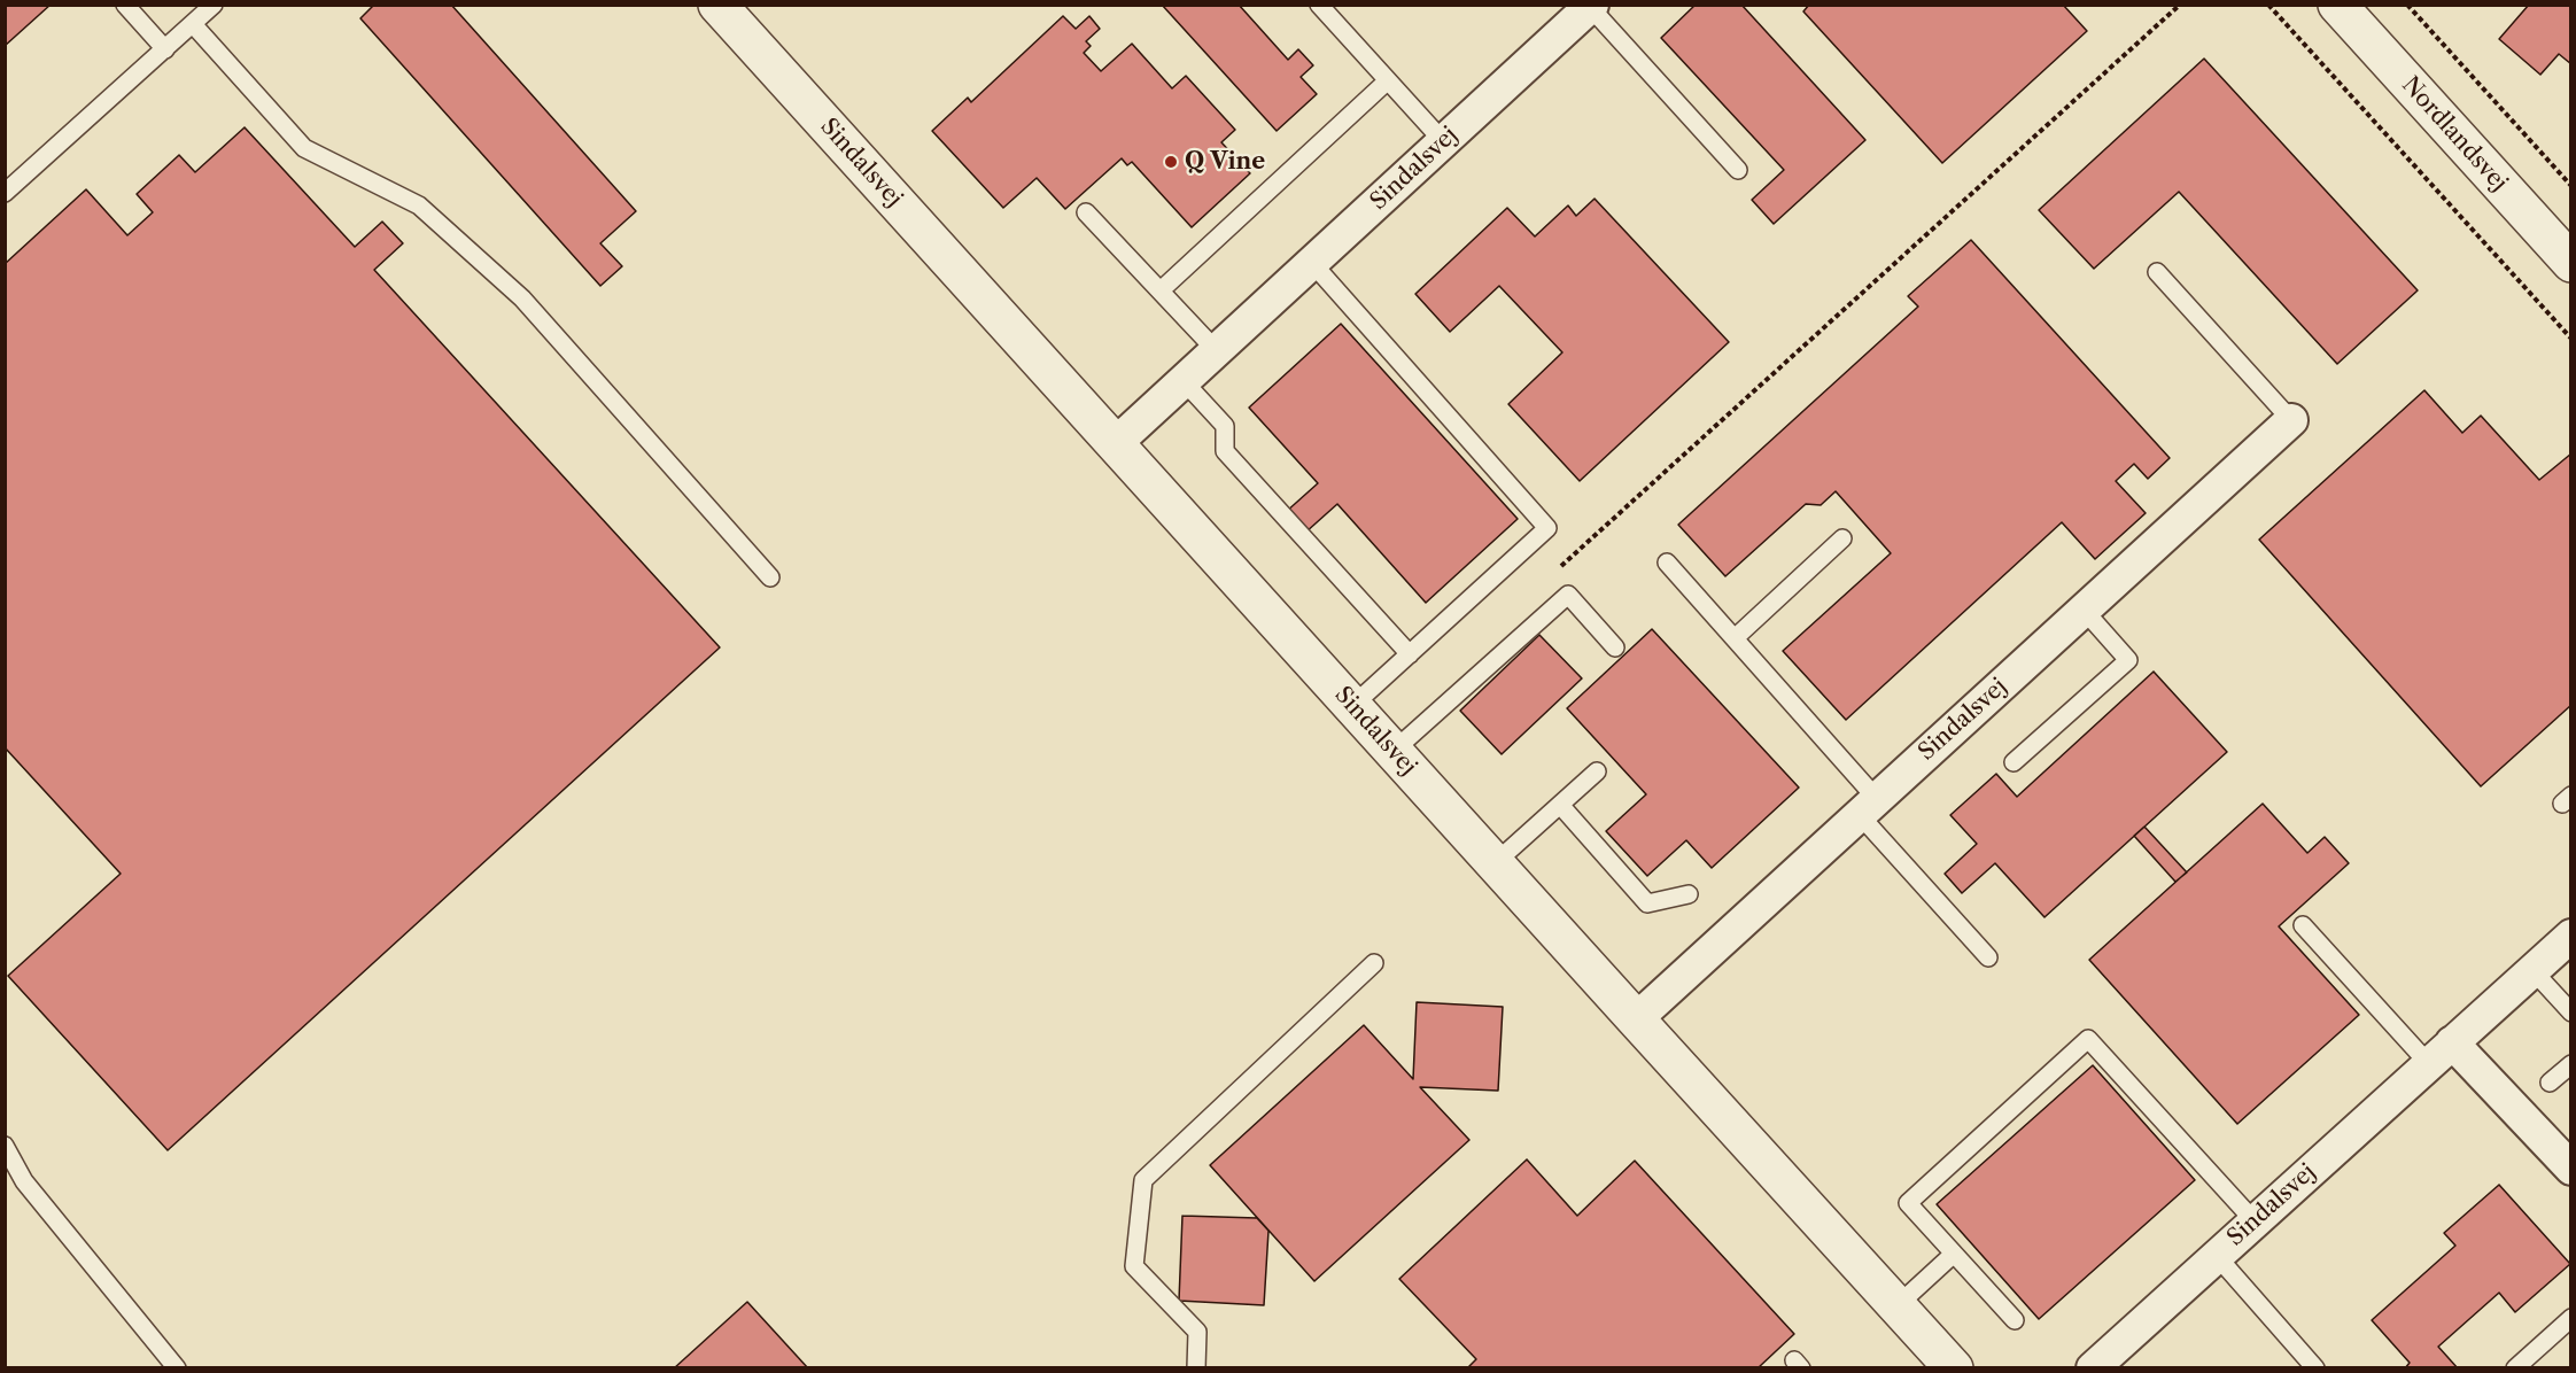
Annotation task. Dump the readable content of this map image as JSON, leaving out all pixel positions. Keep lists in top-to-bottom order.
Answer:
{
  "streets": {
    "street": ["Nordlandsvej", "Sindalsvej"]
  },
  "places": ["Q Vine"]
}
